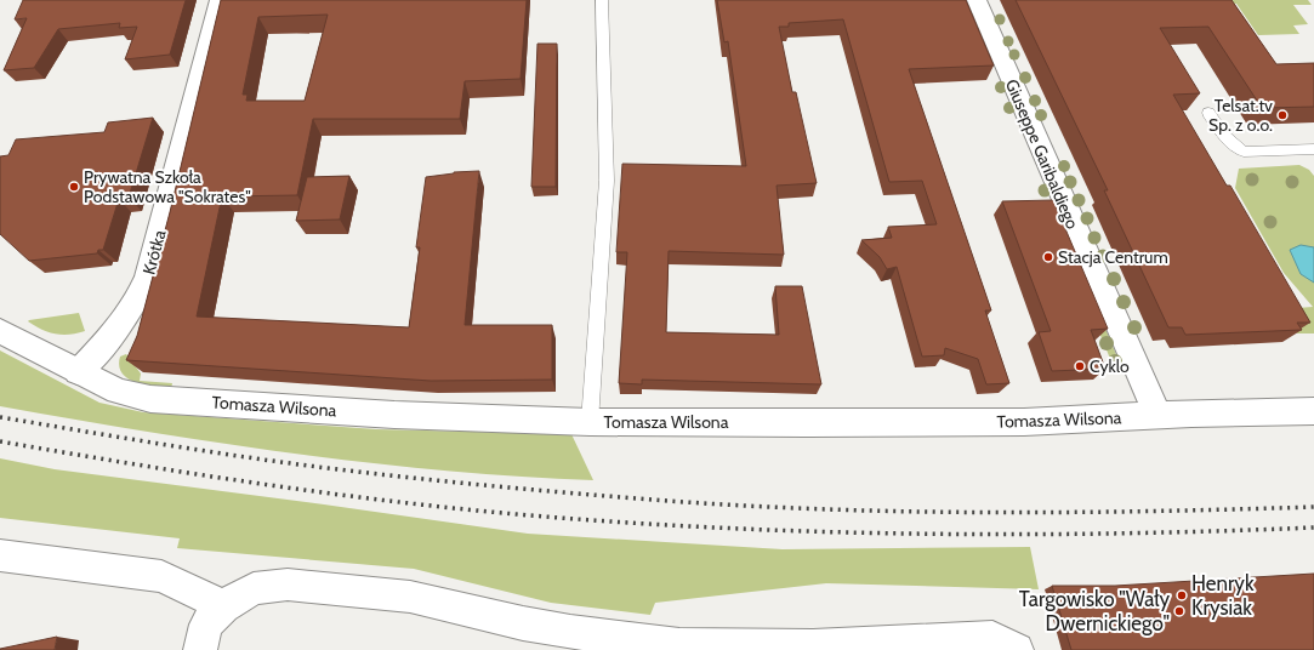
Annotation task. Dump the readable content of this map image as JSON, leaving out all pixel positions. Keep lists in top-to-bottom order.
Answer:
{
  "streets": {
    "street": ["Giuseppe Garibaldiego", "Krótka", "Tomasza Wilsona"]
  },
  "crossings": [
    ["Giuseppe Garibaldiego", "Tomasza Wilsona"],
    ["Krótka", "Tomasza Wilsona"]
  ],
  "places": [
    "Telsat.tv Sp. z o.o.",
    "Prywatna Szkoła Podstawowa \"Sokrates\"",
    "Stacja Centrum",
    "Cyklo",
    "Henryk Krysiak",
    "Targowisko \"Wały Dwernickiego\""
  ]
}
